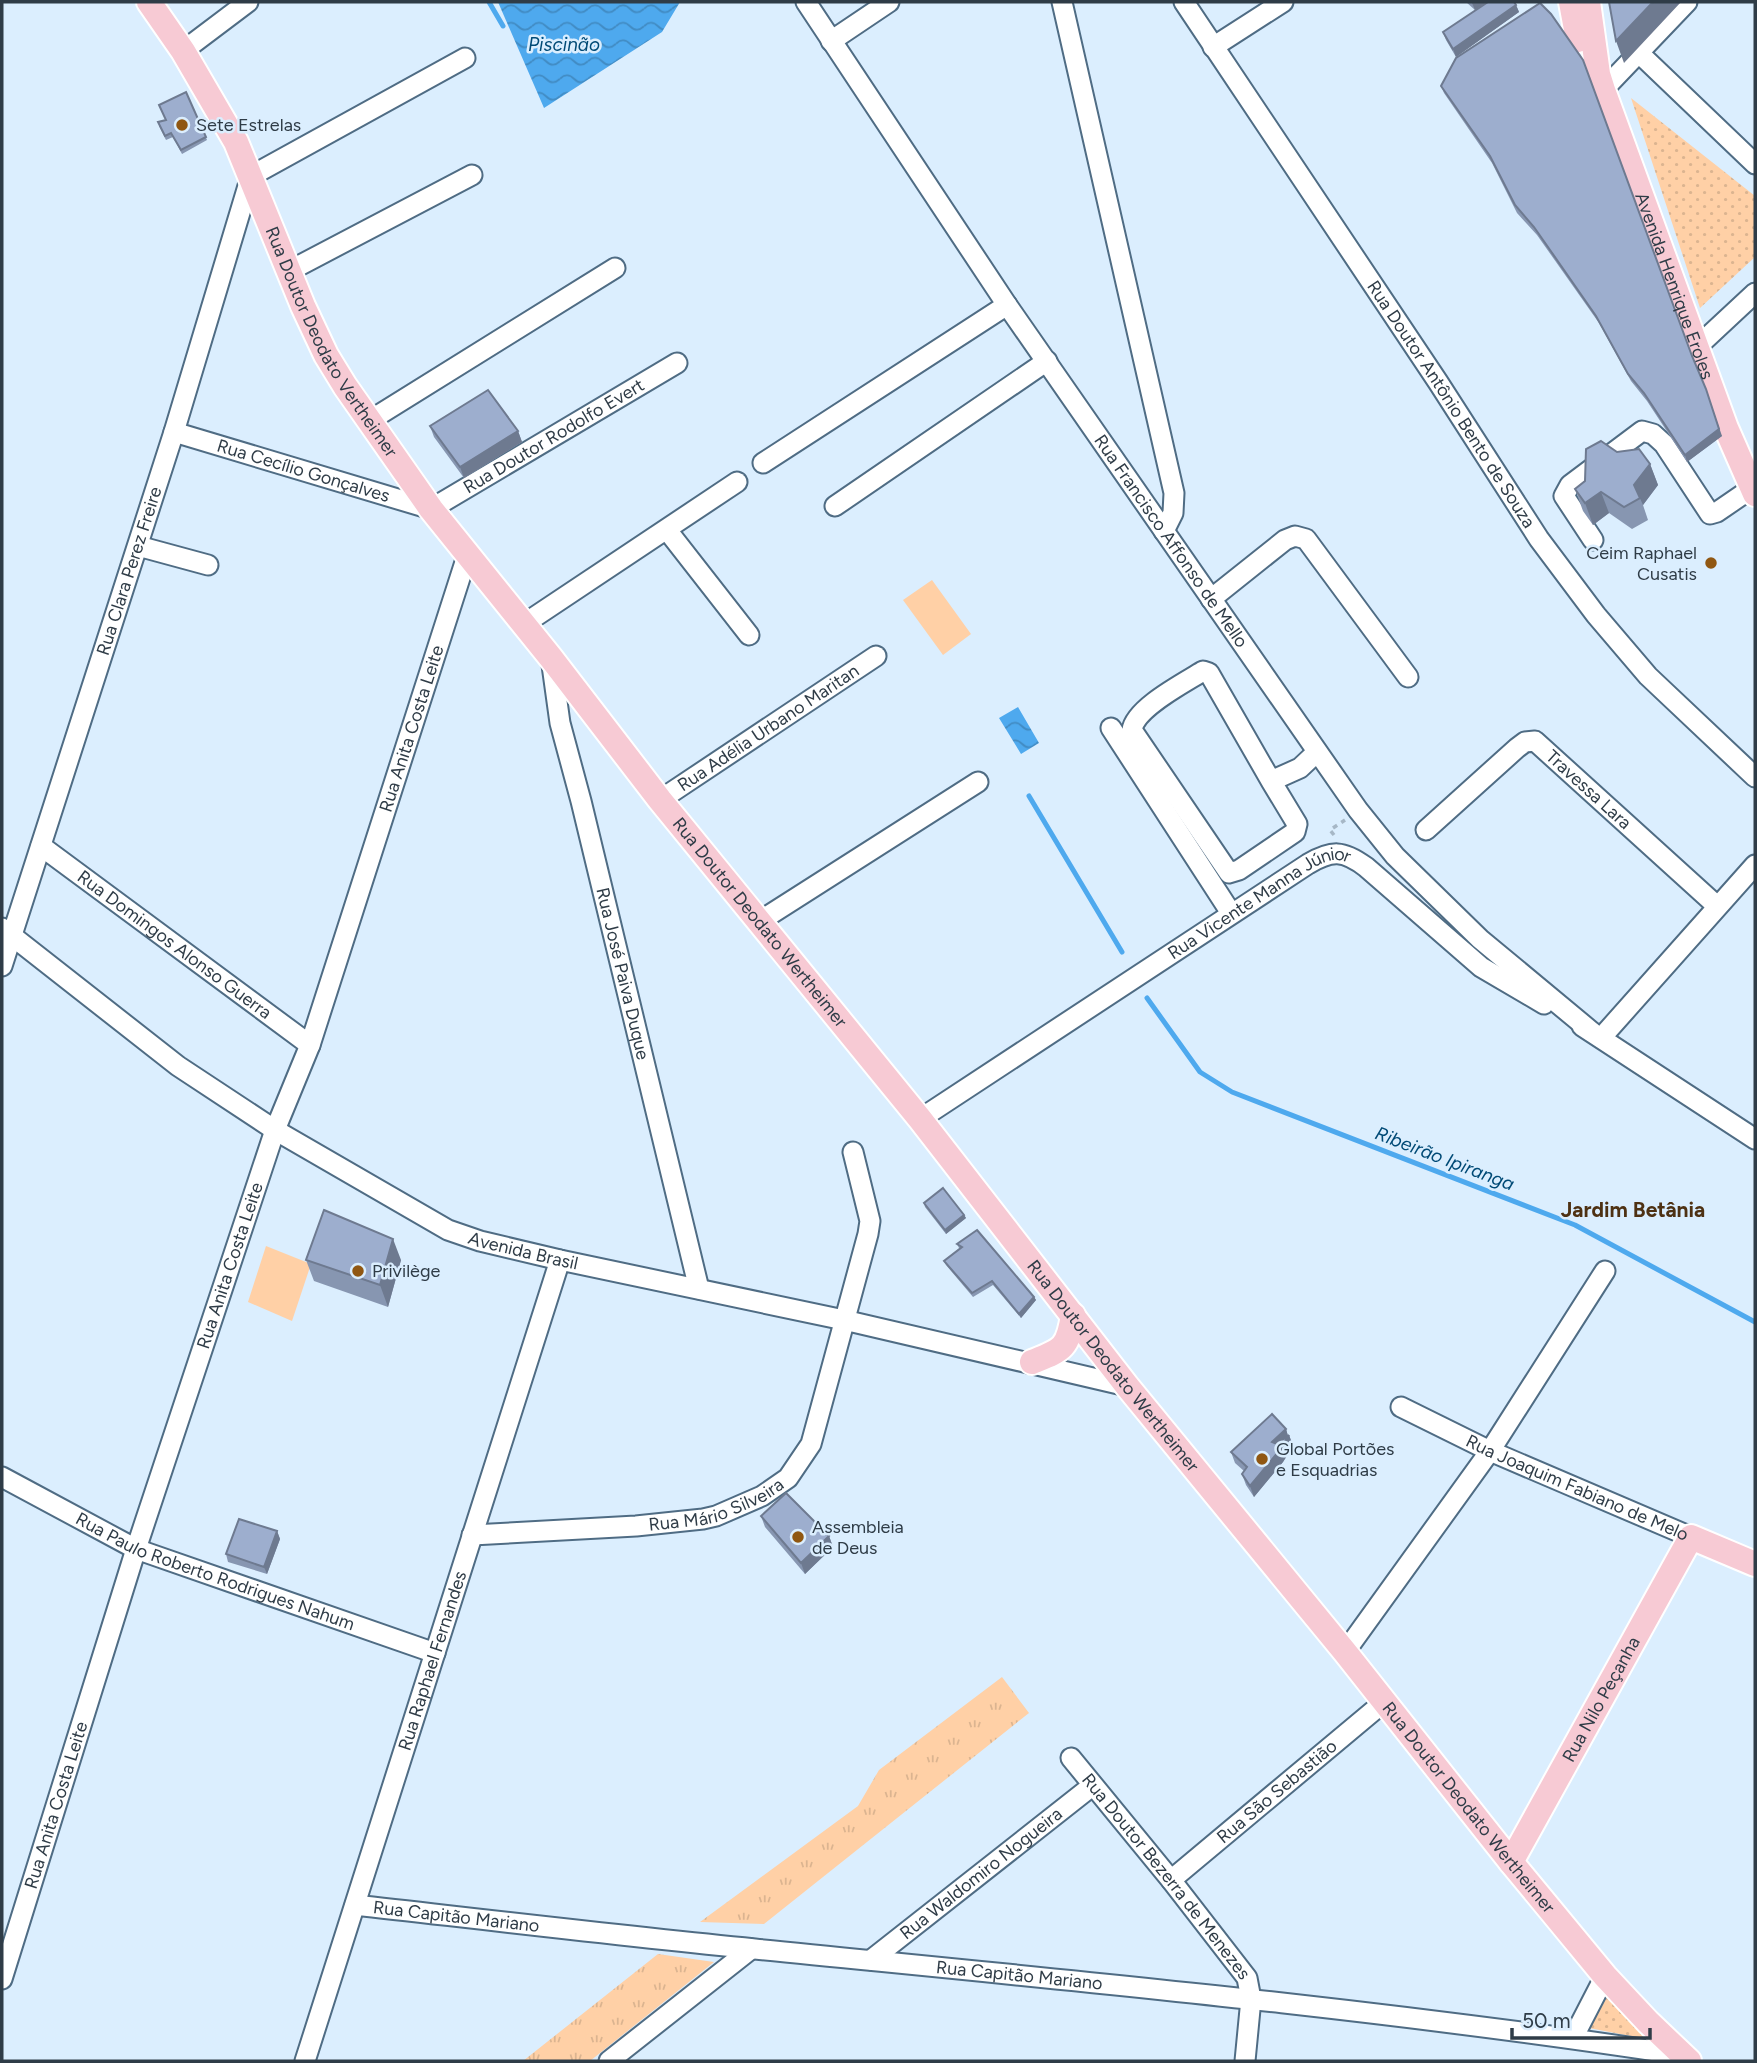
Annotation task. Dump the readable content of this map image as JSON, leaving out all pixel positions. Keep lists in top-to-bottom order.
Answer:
{
  "streets": {
    "main road": [
      "Avenida Henrique Eroles",
      "Rua Doutor Deodato Vertheimer",
      "Rua Doutor Deodato Wertheimer",
      "Rua Joaquim Fabiano de Melo",
      "Rua Nilo Peçanha"
    ],
    "street": [
      "Rua Doutor Antônio Bento de Souza",
      "Rua Doutor Rodolfo Evert",
      "Rua Cecílio Gonçalves",
      "Rua Francisco Affonso de Mello",
      "Rua Clara Perez Freire",
      "Rua Adélia Urbano Maritan",
      "Rua Anita Costa Leite",
      "Travessa Lara",
      "Rua Vicente Manna Júnior",
      "Rua Domingos Alonso Guerra",
      "Rua José Paiva Duque",
      "Avenida Brasil",
      "Rua Mário Silveira",
      "Rua Paulo Roberto Rodrigues Nahum",
      "Rua Raphael Fernandes",
      "Rua São Sebastião",
      "Rua Waldomiro Nogueira",
      "Rua Doutor Bezerra de Menezes",
      "Rua Capitão Mariano"
    ]
  },
  "crossings": [
    ["Rua Doutor Deodato Vertheimer", "Rua Doutor Rodolfo Evert"],
    ["Rua Doutor Deodato Vertheimer", "Rua Cecílio Gonçalves"],
    ["Rua Doutor Deodato Vertheimer", "Rua Clara Perez Freire"],
    ["Rua Doutor Deodato Vertheimer", "Rua Anita Costa Leite"],
    ["Rua Doutor Deodato Vertheimer", "Rua Doutor Deodato Wertheimer"],
    ["Rua Doutor Deodato Vertheimer", "Rua José Paiva Duque"],
    ["Rua Doutor Rodolfo Evert", "Rua Cecílio Gonçalves"],
    ["Rua Cecílio Gonçalves", "Rua Clara Perez Freire"],
    ["Rua Francisco Affonso de Mello", "Rua Vicente Manna Júnior"],
    ["Rua Clara Perez Freire", "Rua Domingos Alonso Guerra"],
    ["Rua Clara Perez Freire", "Avenida Brasil"],
    ["Rua Adélia Urbano Maritan", "Rua Doutor Deodato Wertheimer"],
    ["Rua Anita Costa Leite", "Rua Domingos Alonso Guerra"],
    ["Rua Anita Costa Leite", "Avenida Brasil"],
    ["Rua Anita Costa Leite", "Rua Paulo Roberto Rodrigues Nahum"],
    ["Rua Vicente Manna Júnior", "Rua Doutor Deodato Wertheimer"],
    ["Rua Doutor Deodato Wertheimer", "Rua José Paiva Duque"],
    ["Rua Doutor Deodato Wertheimer", "Avenida Brasil"],
    ["Rua Doutor Deodato Wertheimer", "Rua Nilo Peçanha"],
    ["Rua Doutor Deodato Wertheimer", "Rua São Sebastião"],
    ["Rua Doutor Deodato Wertheimer", "Rua Capitão Mariano"],
    ["Rua José Paiva Duque", "Avenida Brasil"],
    ["Avenida Brasil", "Rua Mário Silveira"],
    ["Avenida Brasil", "Rua Raphael Fernandes"],
    ["Rua Joaquim Fabiano de Melo", "Rua Nilo Peçanha"],
    ["Rua Mário Silveira", "Rua Raphael Fernandes"],
    ["Rua Paulo Roberto Rodrigues Nahum", "Rua Raphael Fernandes"],
    ["Rua Raphael Fernandes", "Rua Capitão Mariano"],
    ["Rua São Sebastião", "Rua Doutor Bezerra de Menezes"],
    ["Rua Waldomiro Nogueira", "Rua Doutor Bezerra de Menezes"],
    ["Rua Waldomiro Nogueira", "Rua Capitão Mariano"],
    ["Rua Doutor Bezerra de Menezes", "Rua Capitão Mariano"]
  ],
  "districts": ["Jardim Betânia"],
  "water": ["Piscinão", "Ribeirão Ipiranga"],
  "places": [
    "Sete Estrelas",
    "Ceim Raphael Cusatis",
    "Privilège",
    "Global Portões e Esquadrias",
    "Assembleia de Deus"
  ],
  "scale_bar": "50 m"
}
